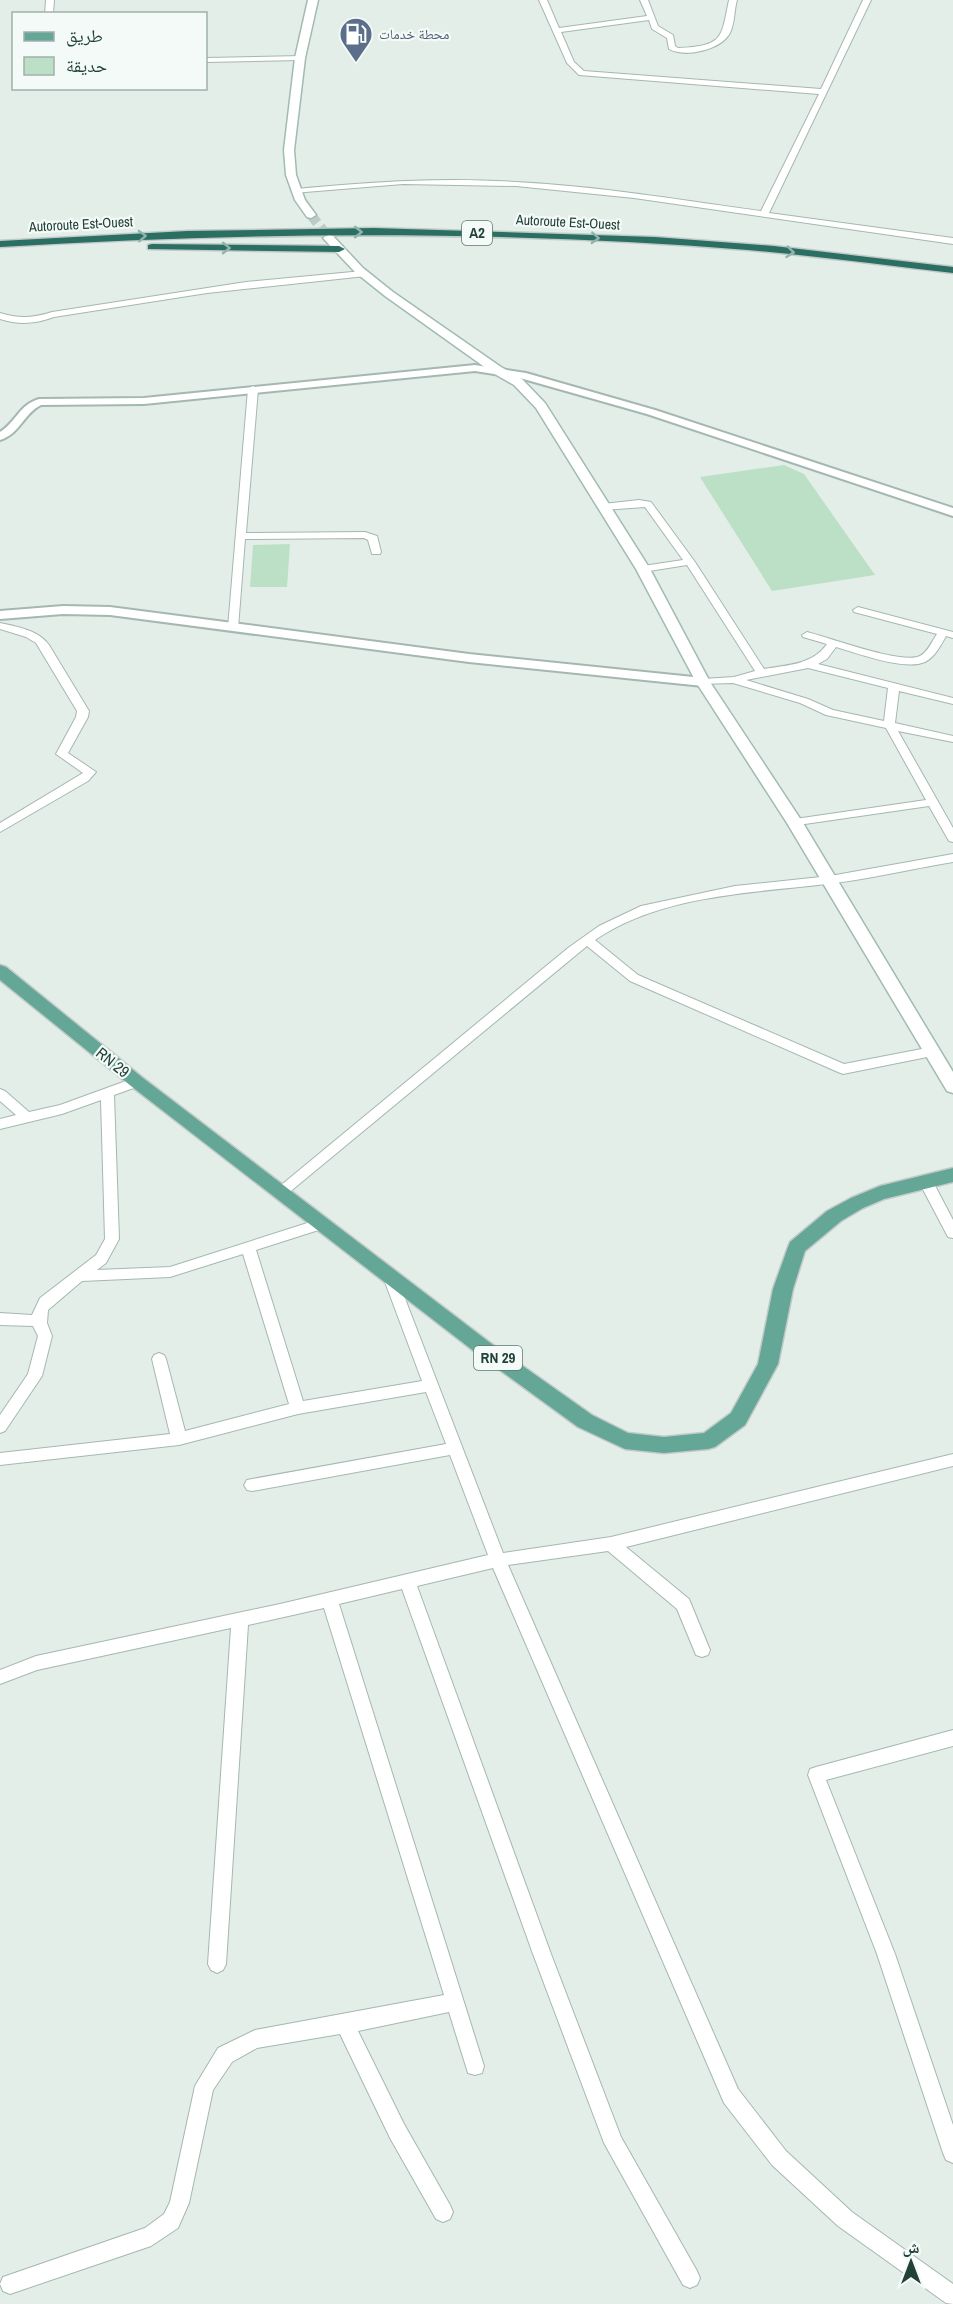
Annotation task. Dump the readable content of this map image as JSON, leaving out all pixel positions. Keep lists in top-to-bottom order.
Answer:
{
  "streets": {
    "highway": ["Autoroute Est-Ouest", "A2"],
    "main road": ["RN 29"]
  },
  "places": {
    "fuel station": ["محطة خدمات"]
  },
  "legend": ["طريق", "حديقة"],
  "north": "top"
}
